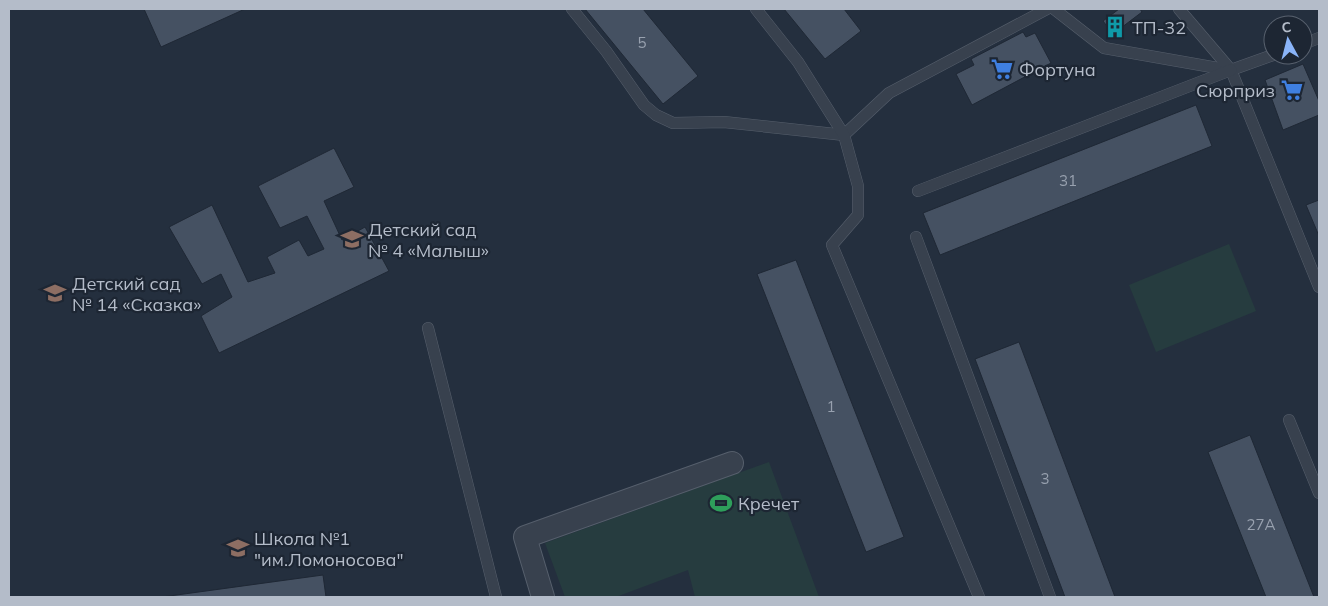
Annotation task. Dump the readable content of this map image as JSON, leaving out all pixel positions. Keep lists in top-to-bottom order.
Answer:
{
  "places": {
    "building": ["ТП-32"],
    "supermarket": ["Фортуна", "Сюрприз"],
    "school or university": ["Детский сад № 4 «Малыш»", "Детский сад № 14 «Сказка»", "Школа №1 \"им.Ломоносова\""],
    "sports": ["Кречет"]
  },
  "house_numbers": [
    "5",
    "31",
    "1",
    "3",
    "27А"
  ],
  "north": "top"
}
